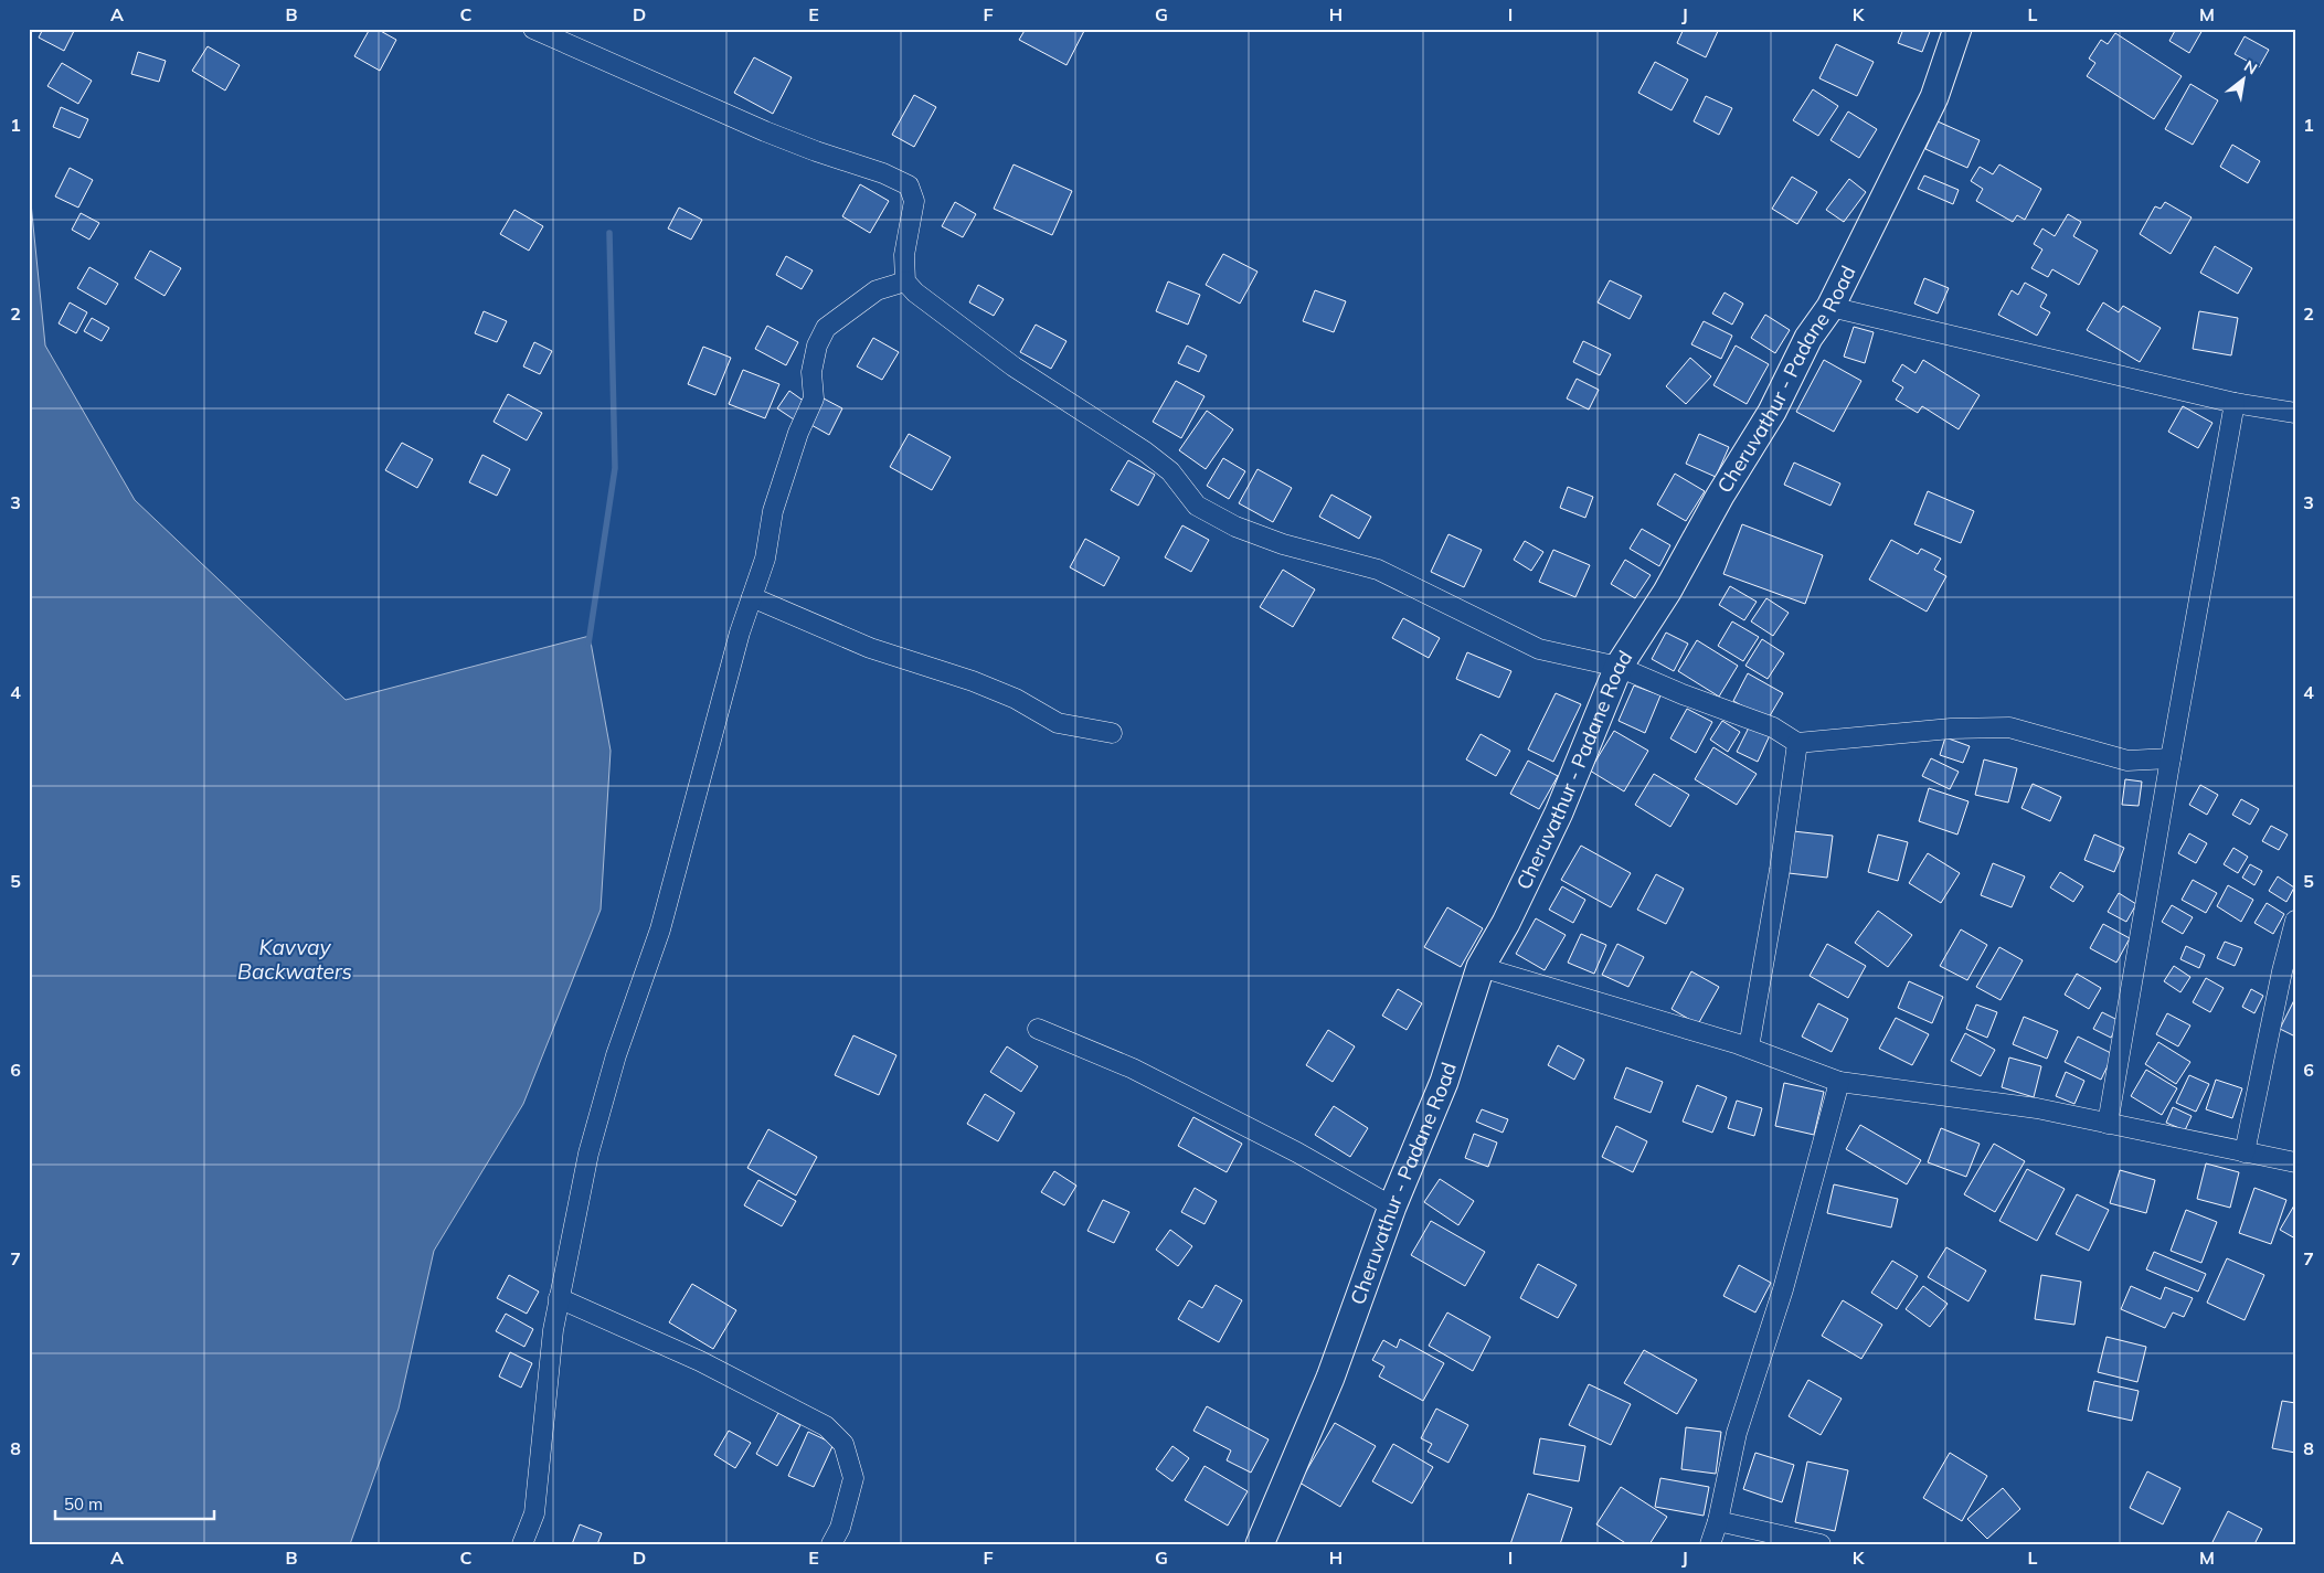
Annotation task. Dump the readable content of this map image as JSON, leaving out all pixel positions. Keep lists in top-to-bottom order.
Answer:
{
  "streets": {
    "main road": ["Cheruvathur - Padane Road"]
  },
  "water": ["Kavvay Backwaters"],
  "scale_bar": "50 m",
  "north": "top right",
  "grid": {
    "columns": [
      "A",
      "B",
      "C",
      "D",
      "E",
      "F",
      "G",
      "H",
      "I",
      "J",
      "K",
      "L",
      "M"
    ],
    "rows": [
      "1",
      "2",
      "3",
      "4",
      "5",
      "6",
      "7",
      "8"
    ]
  }
}
